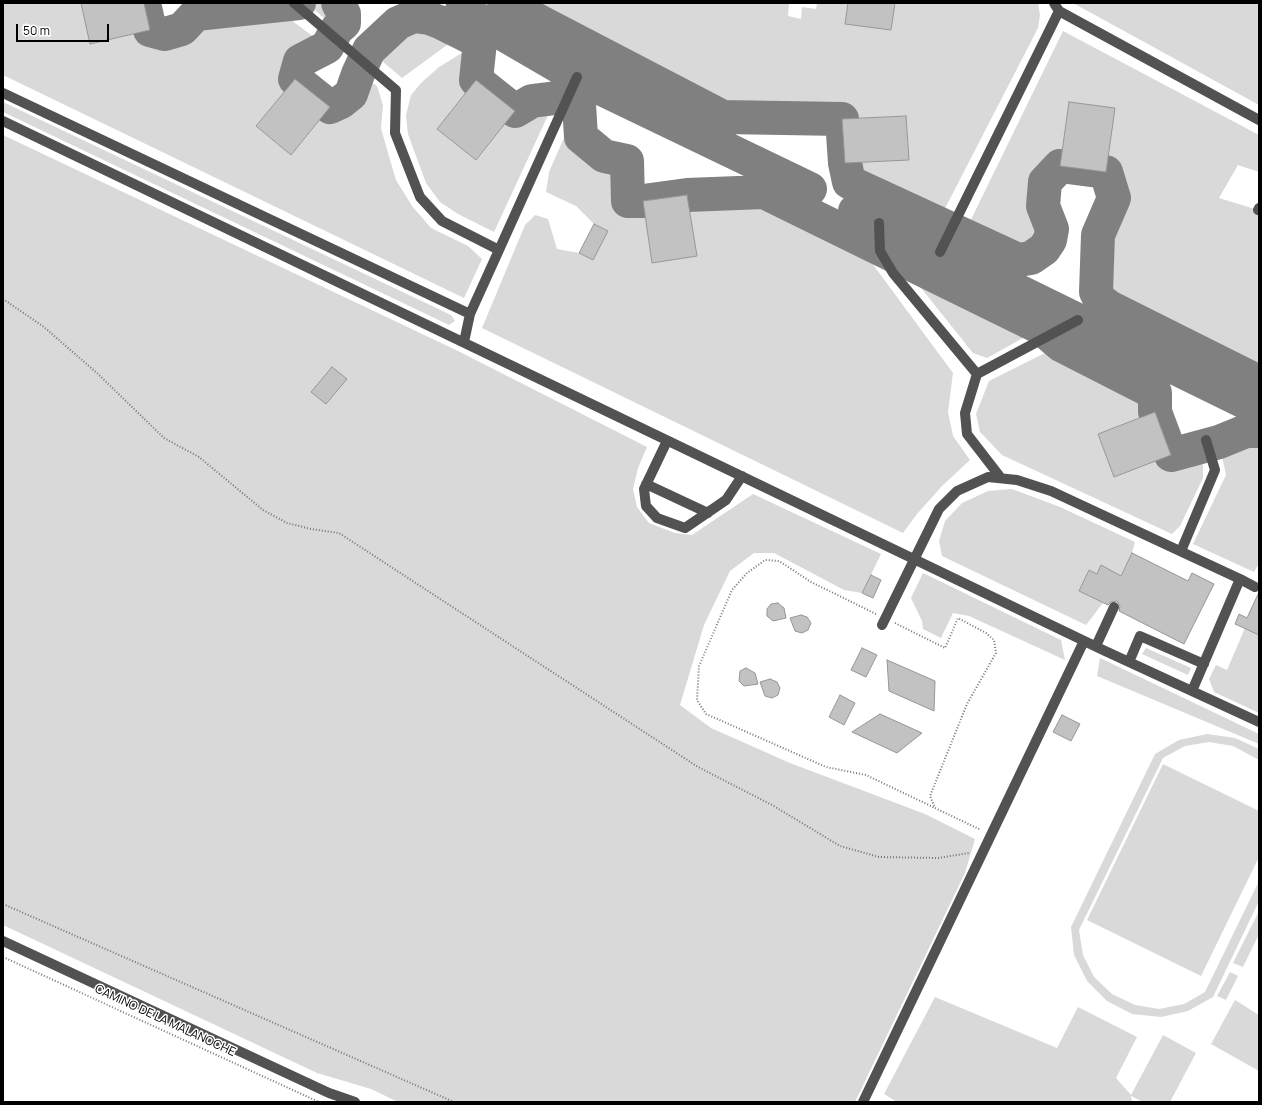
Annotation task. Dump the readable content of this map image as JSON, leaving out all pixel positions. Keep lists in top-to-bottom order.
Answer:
{
  "streets": {
    "path": ["CAMINO DE LA MALANOCHE"]
  },
  "scale_bar": "50 m"
}
